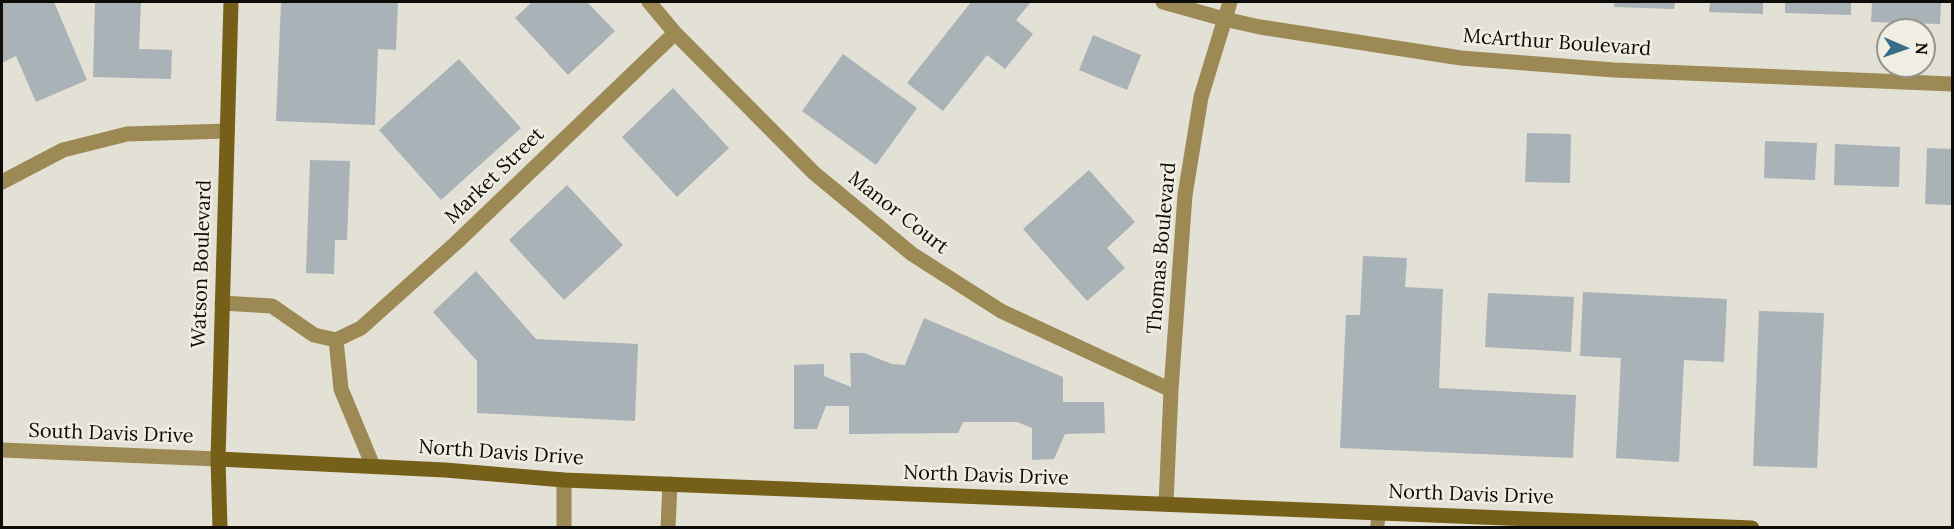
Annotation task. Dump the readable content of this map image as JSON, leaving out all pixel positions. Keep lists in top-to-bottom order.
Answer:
{
  "streets": {
    "main road": ["Watson Boulevard", "North Davis Drive"],
    "street": [
      "McArthur Boulevard",
      "Market Street",
      "Manor Court",
      "Thomas Boulevard",
      "South Davis Drive"
    ]
  },
  "crossings": [
    ["McArthur Boulevard", "Thomas Boulevard"],
    ["Market Street", "Manor Court"],
    ["Manor Court", "Thomas Boulevard"],
    ["Thomas Boulevard", "North Davis Drive"],
    ["Watson Boulevard", "South Davis Drive"],
    ["Watson Boulevard", "North Davis Drive"],
    ["South Davis Drive", "North Davis Drive"]
  ],
  "north": "right"
}
